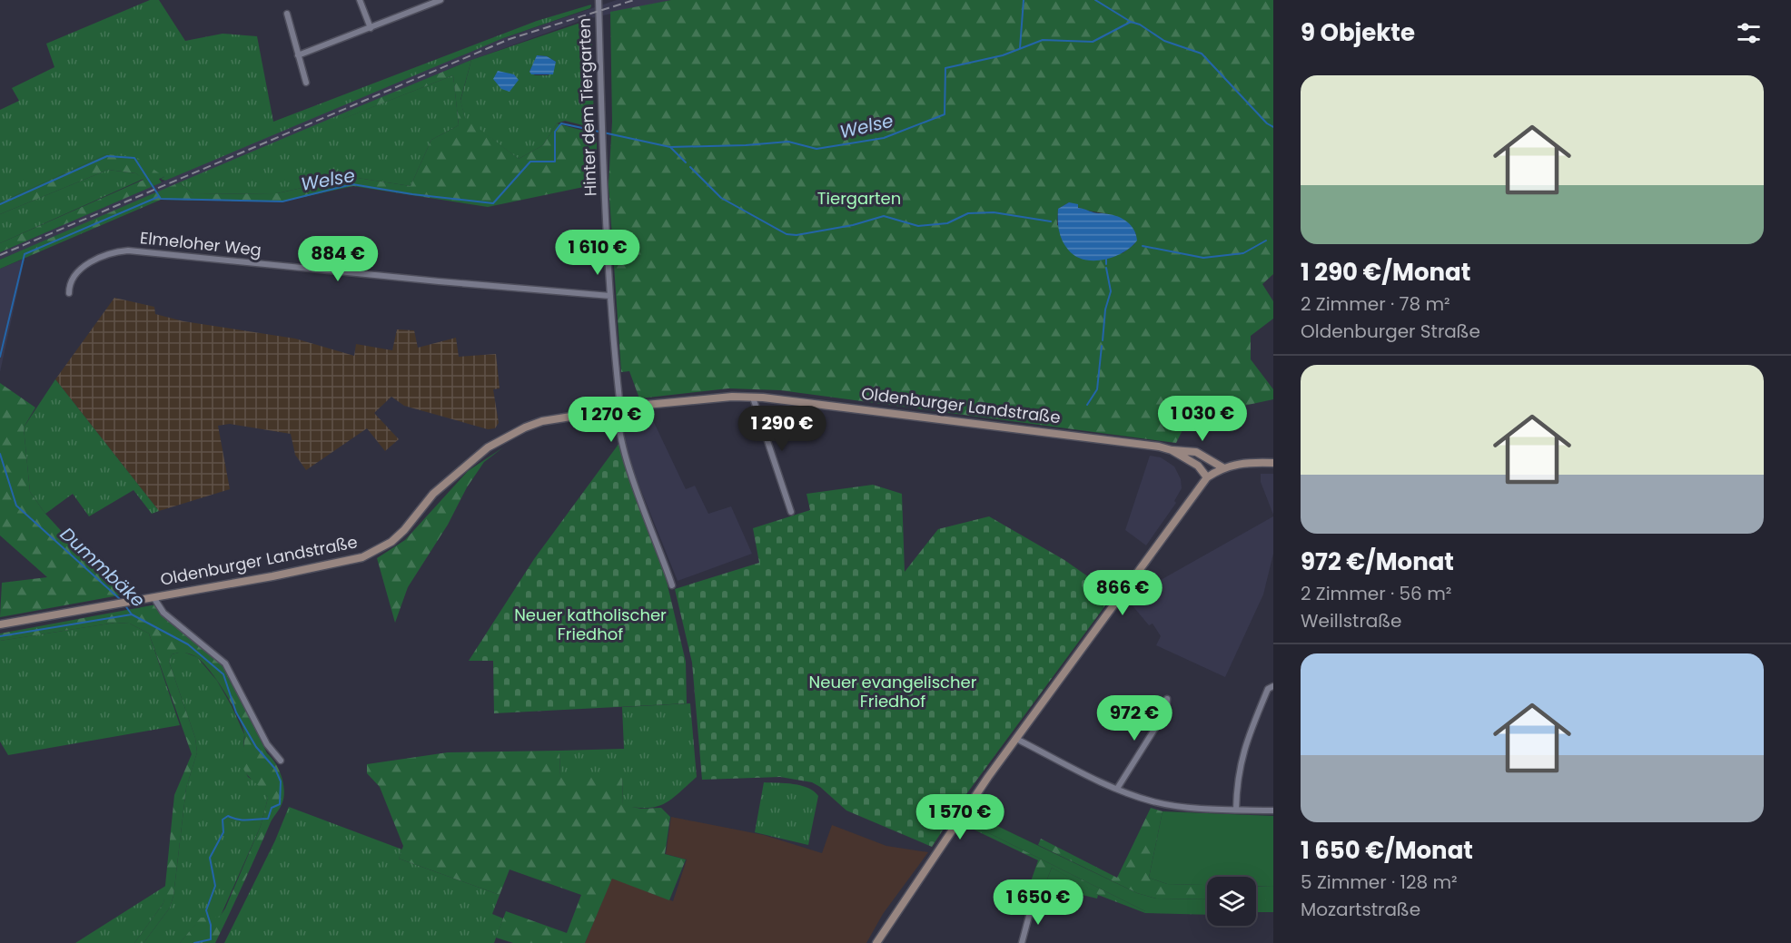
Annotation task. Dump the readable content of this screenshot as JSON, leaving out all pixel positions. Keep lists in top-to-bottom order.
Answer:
{
  "streets": {
    "main road": ["Oldenburger Landstraße"],
    "street": ["Hinter dem Tiergarten", "Elmeloher Weg"]
  },
  "crossings": [
    ["Hinter dem Tiergarten", "Elmeloher Weg"],
    ["Hinter dem Tiergarten", "Oldenburger Landstraße"]
  ],
  "water": ["Welse", "Dummbäke"],
  "parks": ["Tiergarten", "Neuer katholischer Friedhof", "Neuer evangelischer Friedhof"],
  "page": {
    "heading": "9 Objekte",
    "list": [
      {
        "name": "1 290 €/Monat",
        "note": "2 Zimmer · 78 m² · Oldenburger Straße"
      },
      {
        "name": "972 €/Monat",
        "note": "2 Zimmer · 56 m² · Weillstraße"
      },
      {
        "name": "1 650 €/Monat",
        "note": "5 Zimmer · 128 m² · Mozartstraße"
      }
    ],
    "price": [
      "1 610 €",
      "884 €",
      "1 030 €",
      "1 270 €",
      "1 290 €",
      "866 €",
      "972 €",
      "1 570 €",
      "1 650 €"
    ]
  }
}
